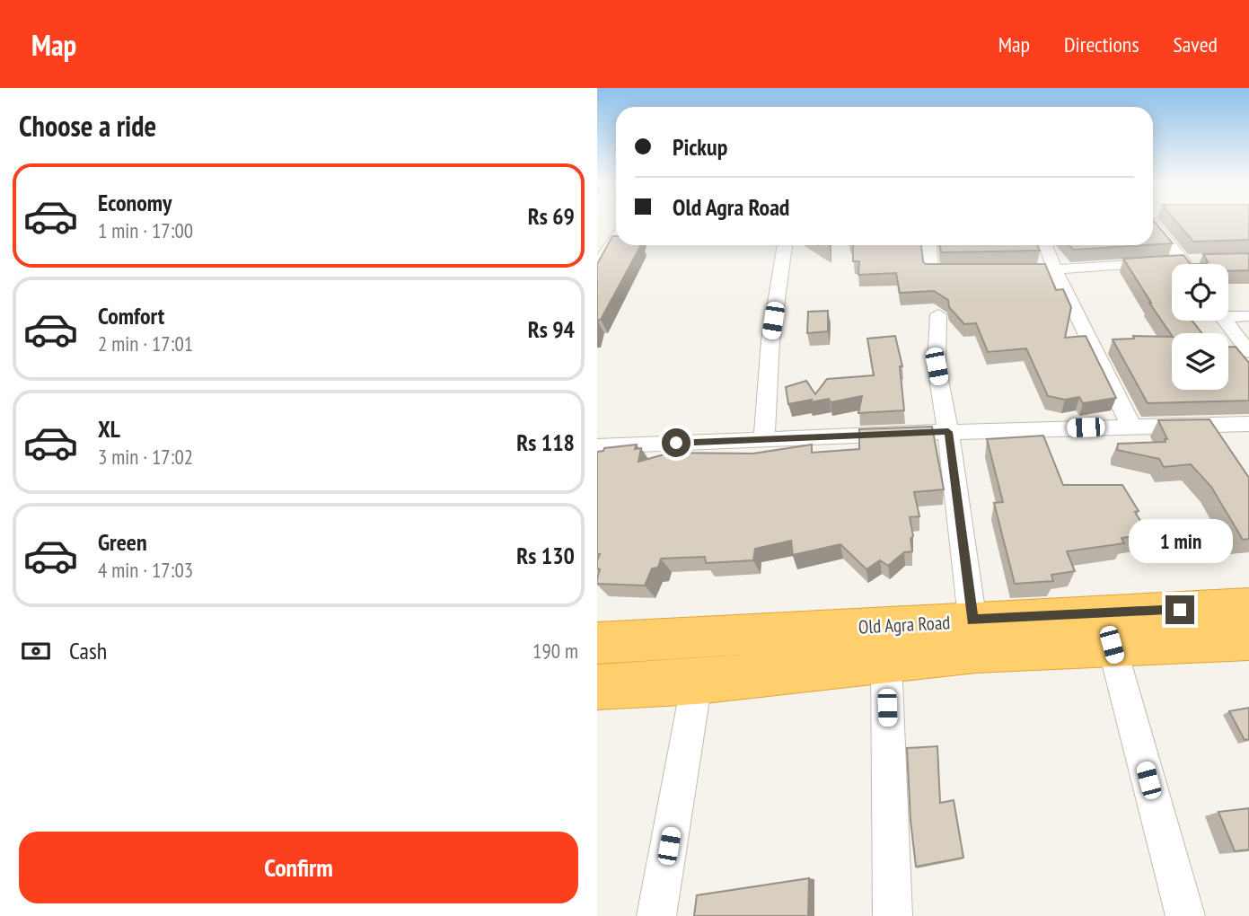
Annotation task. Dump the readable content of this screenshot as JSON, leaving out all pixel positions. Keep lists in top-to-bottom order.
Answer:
{
  "streets": {
    "highway": ["Old Agra Road"]
  },
  "page": {
    "header": "Map",
    "nav": ["Map", "Directions", "Saved"],
    "heading": "Choose a ride",
    "banner": ["Pickup", "Old Agra Road"],
    "list": [
      {
        "name": "Economy",
        "note": "1 min · 17:00",
        "value": "Rs 69"
      },
      {
        "name": "Comfort",
        "note": "2 min · 17:01",
        "value": "Rs 94"
      },
      {
        "name": "XL",
        "note": "3 min · 17:02",
        "value": "Rs 118"
      },
      {
        "name": "Green",
        "note": "4 min · 17:03",
        "value": "Rs 130"
      }
    ],
    "bubble": "1 min",
    "pay": ["Cash", "190 m"],
    "buttons": "Confirm"
  }
}
